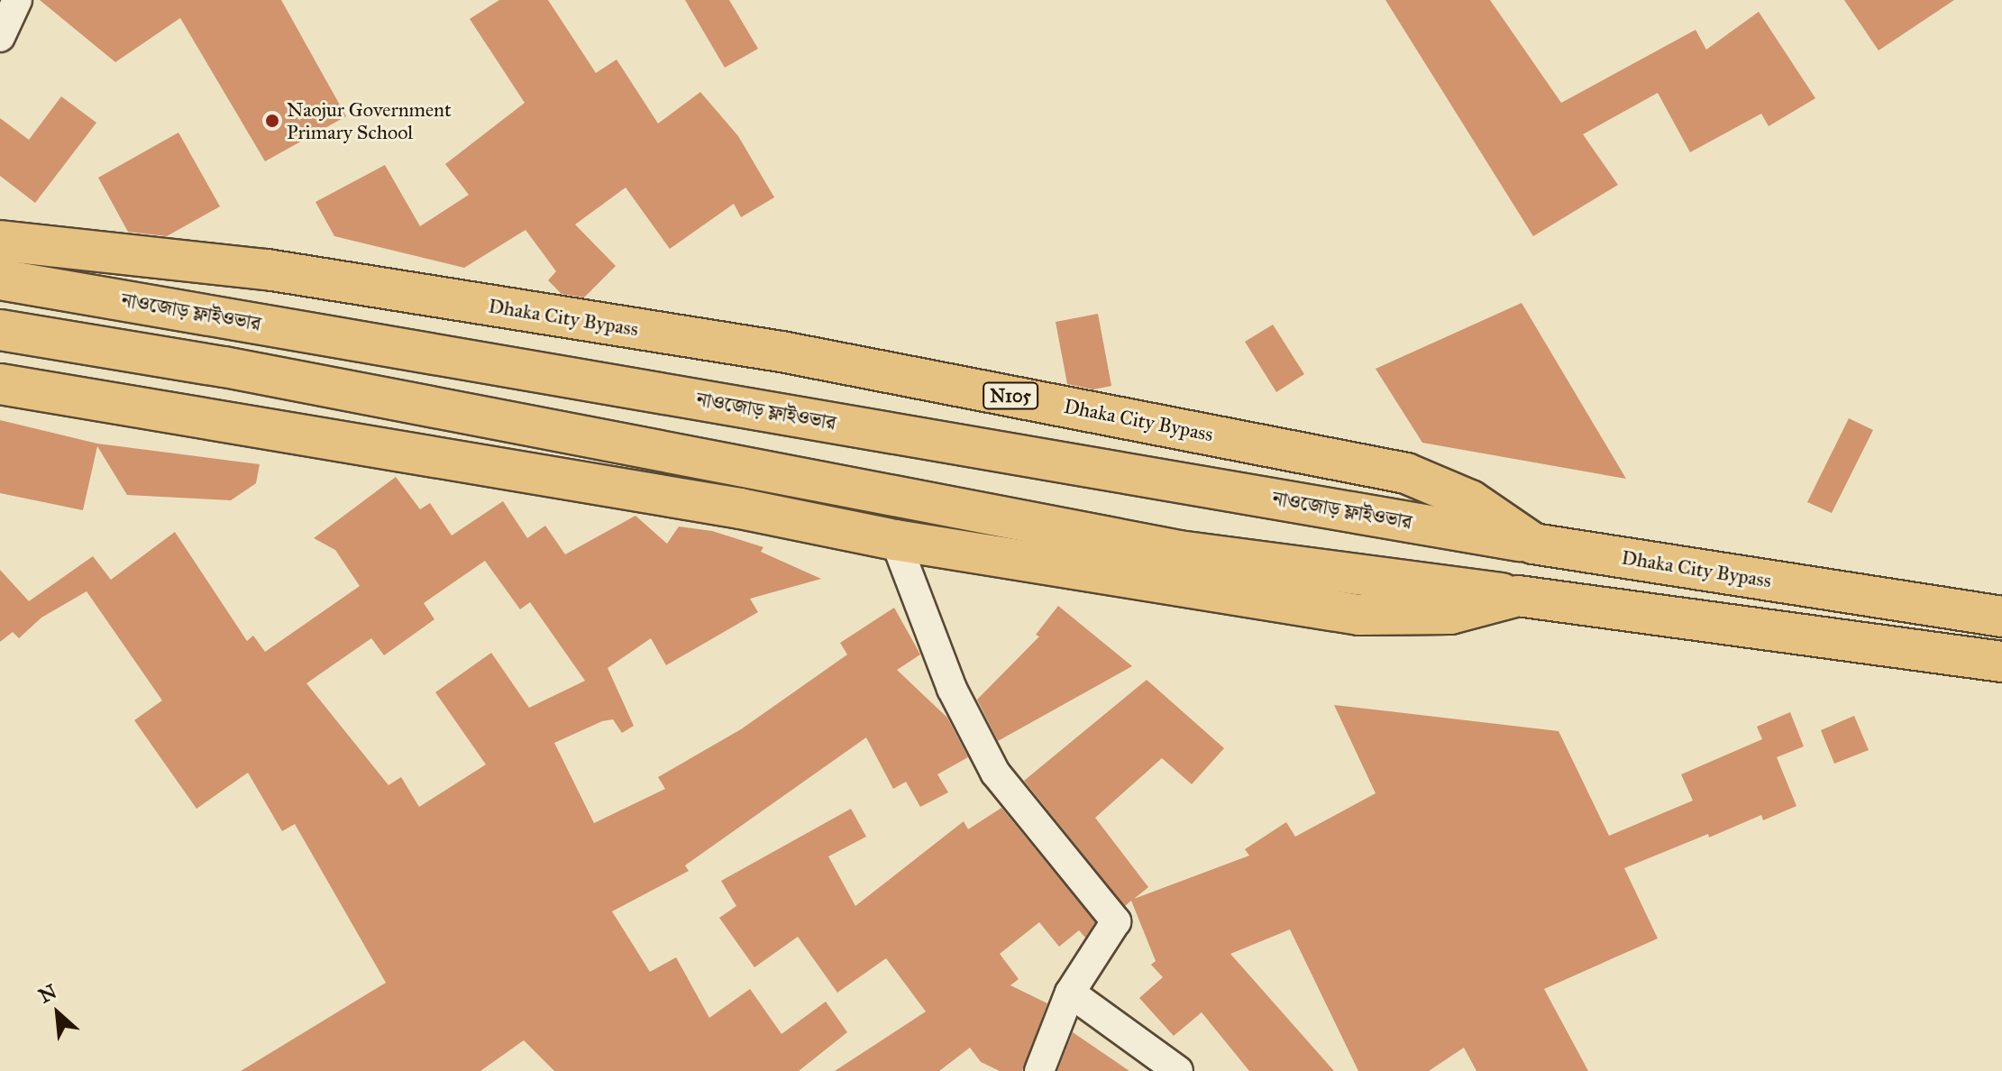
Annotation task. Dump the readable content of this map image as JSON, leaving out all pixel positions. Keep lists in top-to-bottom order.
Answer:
{
  "streets": {
    "highway": ["নাওজোড় ফ্লাইওভার", "Dhaka City Bypass", "N105"]
  },
  "crossings": [
    ["নাওজোড় ফ্লাইওভার", "Dhaka City Bypass"]
  ],
  "places": ["Naojur Government Primary School"],
  "north": "top left"
}
